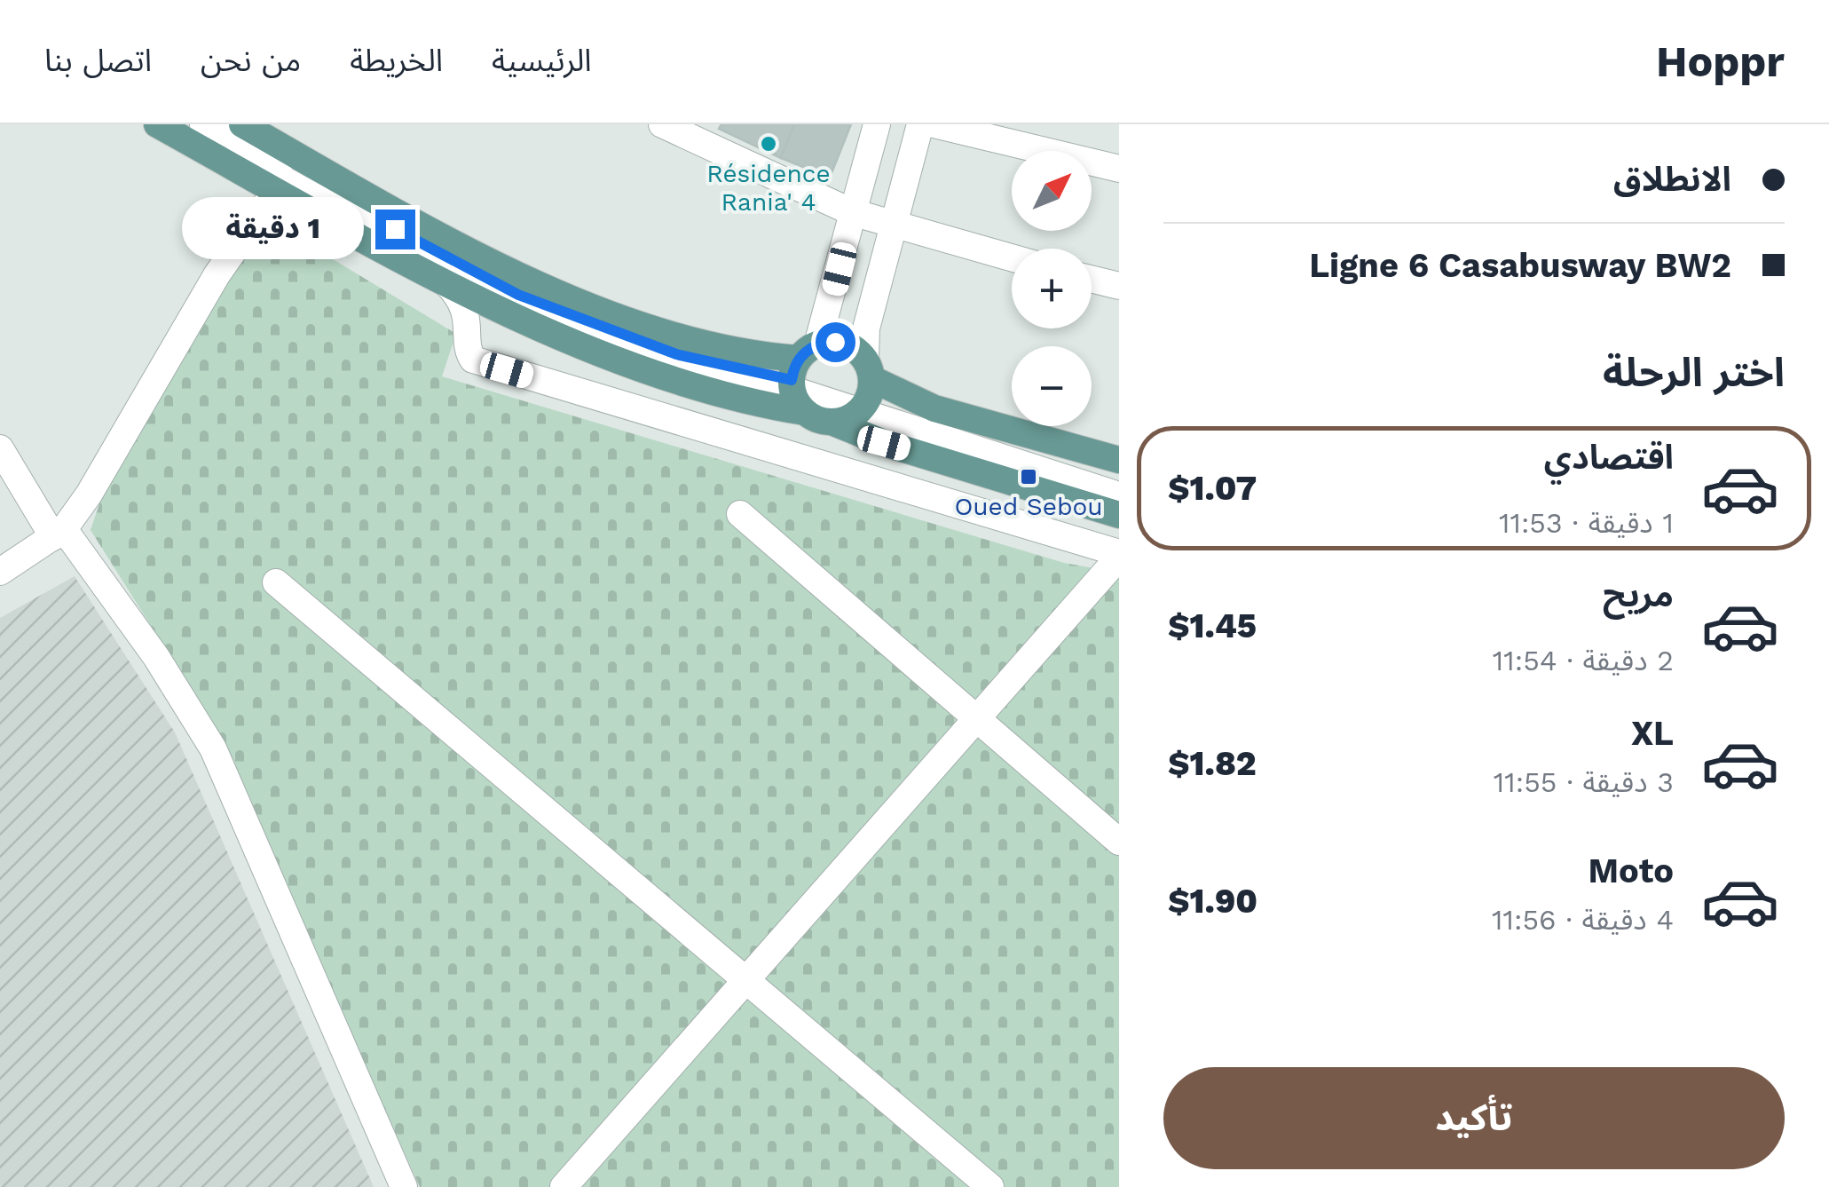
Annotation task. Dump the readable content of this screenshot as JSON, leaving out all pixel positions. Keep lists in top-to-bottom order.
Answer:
{
  "places": {
    "other": ["Résidence Rania' 4"],
    "transit": ["Oued Sebou"]
  },
  "north": "top right",
  "page": {
    "header": "Hoppr",
    "nav": [
      "الرئيسية",
      "الخريطة",
      "من نحن",
      "اتصل بنا"
    ],
    "banner": ["الانطلاق", "Ligne 6 Casabusway BW2"],
    "map_buttons": ["+", "−"],
    "bubble": "1 دقيقة",
    "heading": "اختر الرحلة",
    "list": [
      {
        "name": "اقتصادي",
        "note": "1 دقيقة · 11:53",
        "value": "$1.07"
      },
      {
        "name": "مريح",
        "note": "2 دقيقة · 11:54",
        "value": "$1.45"
      },
      {
        "name": "XL",
        "note": "3 دقيقة · 11:55",
        "value": "$1.82"
      },
      {
        "name": "Moto",
        "note": "4 دقيقة · 11:56",
        "value": "$1.90"
      }
    ],
    "buttons": "تأكيد"
  }
}
